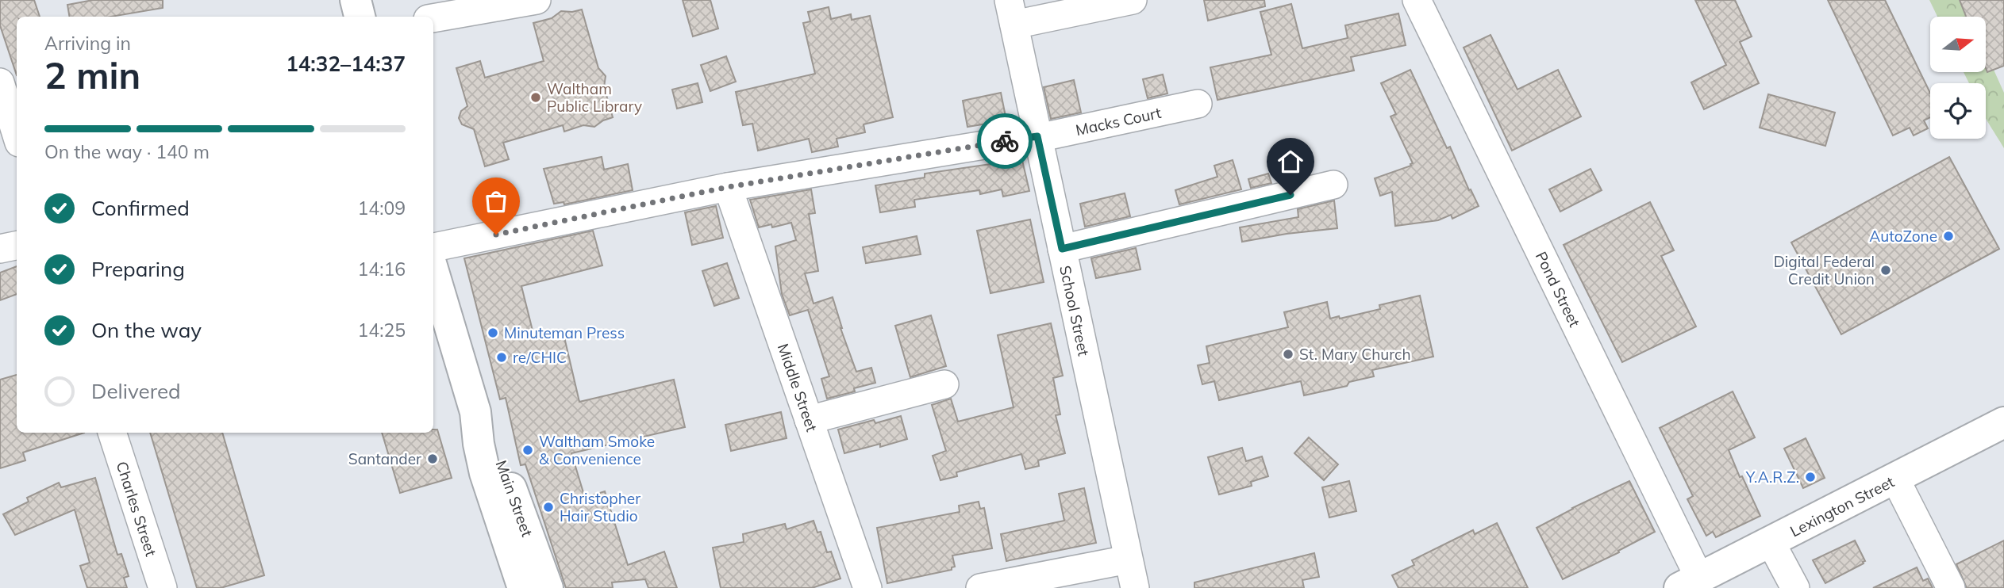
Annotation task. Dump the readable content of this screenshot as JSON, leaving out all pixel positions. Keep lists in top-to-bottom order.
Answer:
{
  "streets": {
    "main road": ["Main Street", "Lexington Street"],
    "street": [
      "Macks Court",
      "Pond Street",
      "School Street",
      "Middle Street",
      "Charles Street"
    ]
  },
  "crossings": [
    ["Macks Court", "School Street"],
    ["Macks Court", "Middle Street"],
    ["Pond Street", "Lexington Street"]
  ],
  "places": [
    "Waltham Public Library",
    "AutoZone",
    "Digital Federal Credit Union",
    "Minuteman Press",
    "St. Mary Church",
    "re/CHIC",
    "Waltham Smoke & Convenience",
    "Santander",
    "Y.A.R.Z.",
    "Christopher Hair Studio"
  ],
  "north": "right",
  "page": {
    "heading": ["2 min", "Arriving in", "14:32–14:37"],
    "bar": "On the way · 140 m",
    "list": [
      ["Confirmed", "14:09"],
      ["Preparing", "14:16"],
      ["On the way", "14:25"],
      "Delivered"
    ]
  }
}
